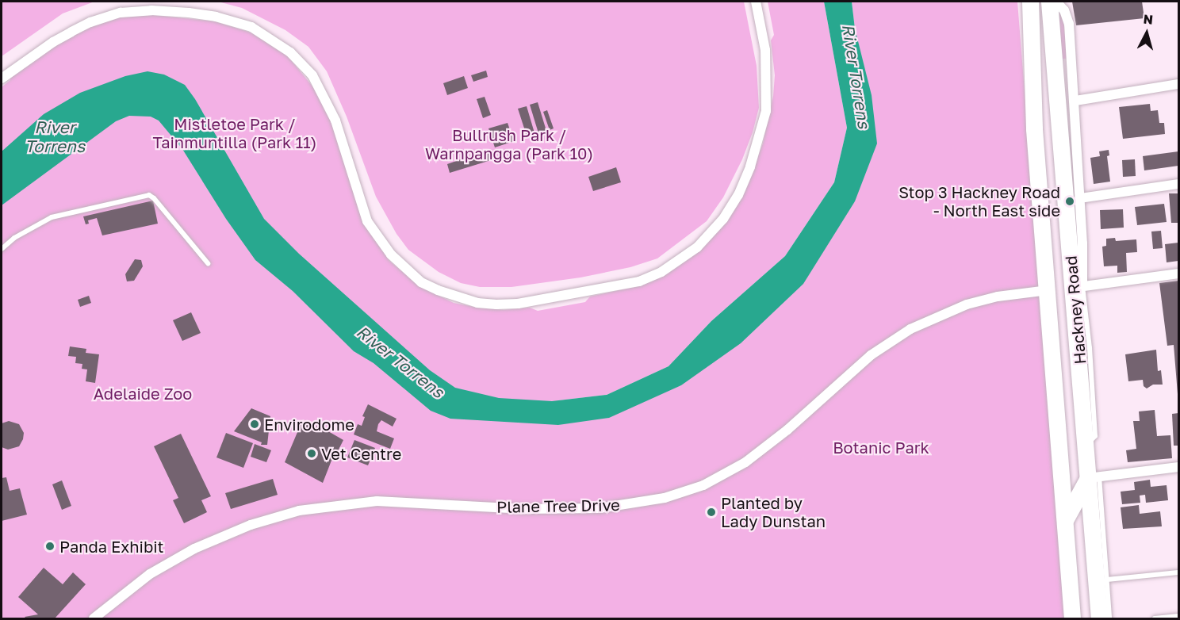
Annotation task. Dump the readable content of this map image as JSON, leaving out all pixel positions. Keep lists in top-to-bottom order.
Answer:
{
  "streets": {
    "highway": ["Hackney Road"],
    "street": ["Plane Tree Drive"]
  },
  "crossings": [
    ["Hackney Road", "Plane Tree Drive"]
  ],
  "water": ["River Torrens"],
  "parks": [
    "Mistletoe Park / Tainmuntilla (Park 11)",
    "Bullrush Park / Warnpangga (Park 10)",
    "Adelaide Zoo",
    "Botanic Park"
  ],
  "places": [
    "Stop 3 Hackney Road - North East side",
    "Envirodome",
    "Vet Centre",
    "Planted by Lady Dunstan",
    "Panda Exhibit"
  ],
  "north": "top"
}
